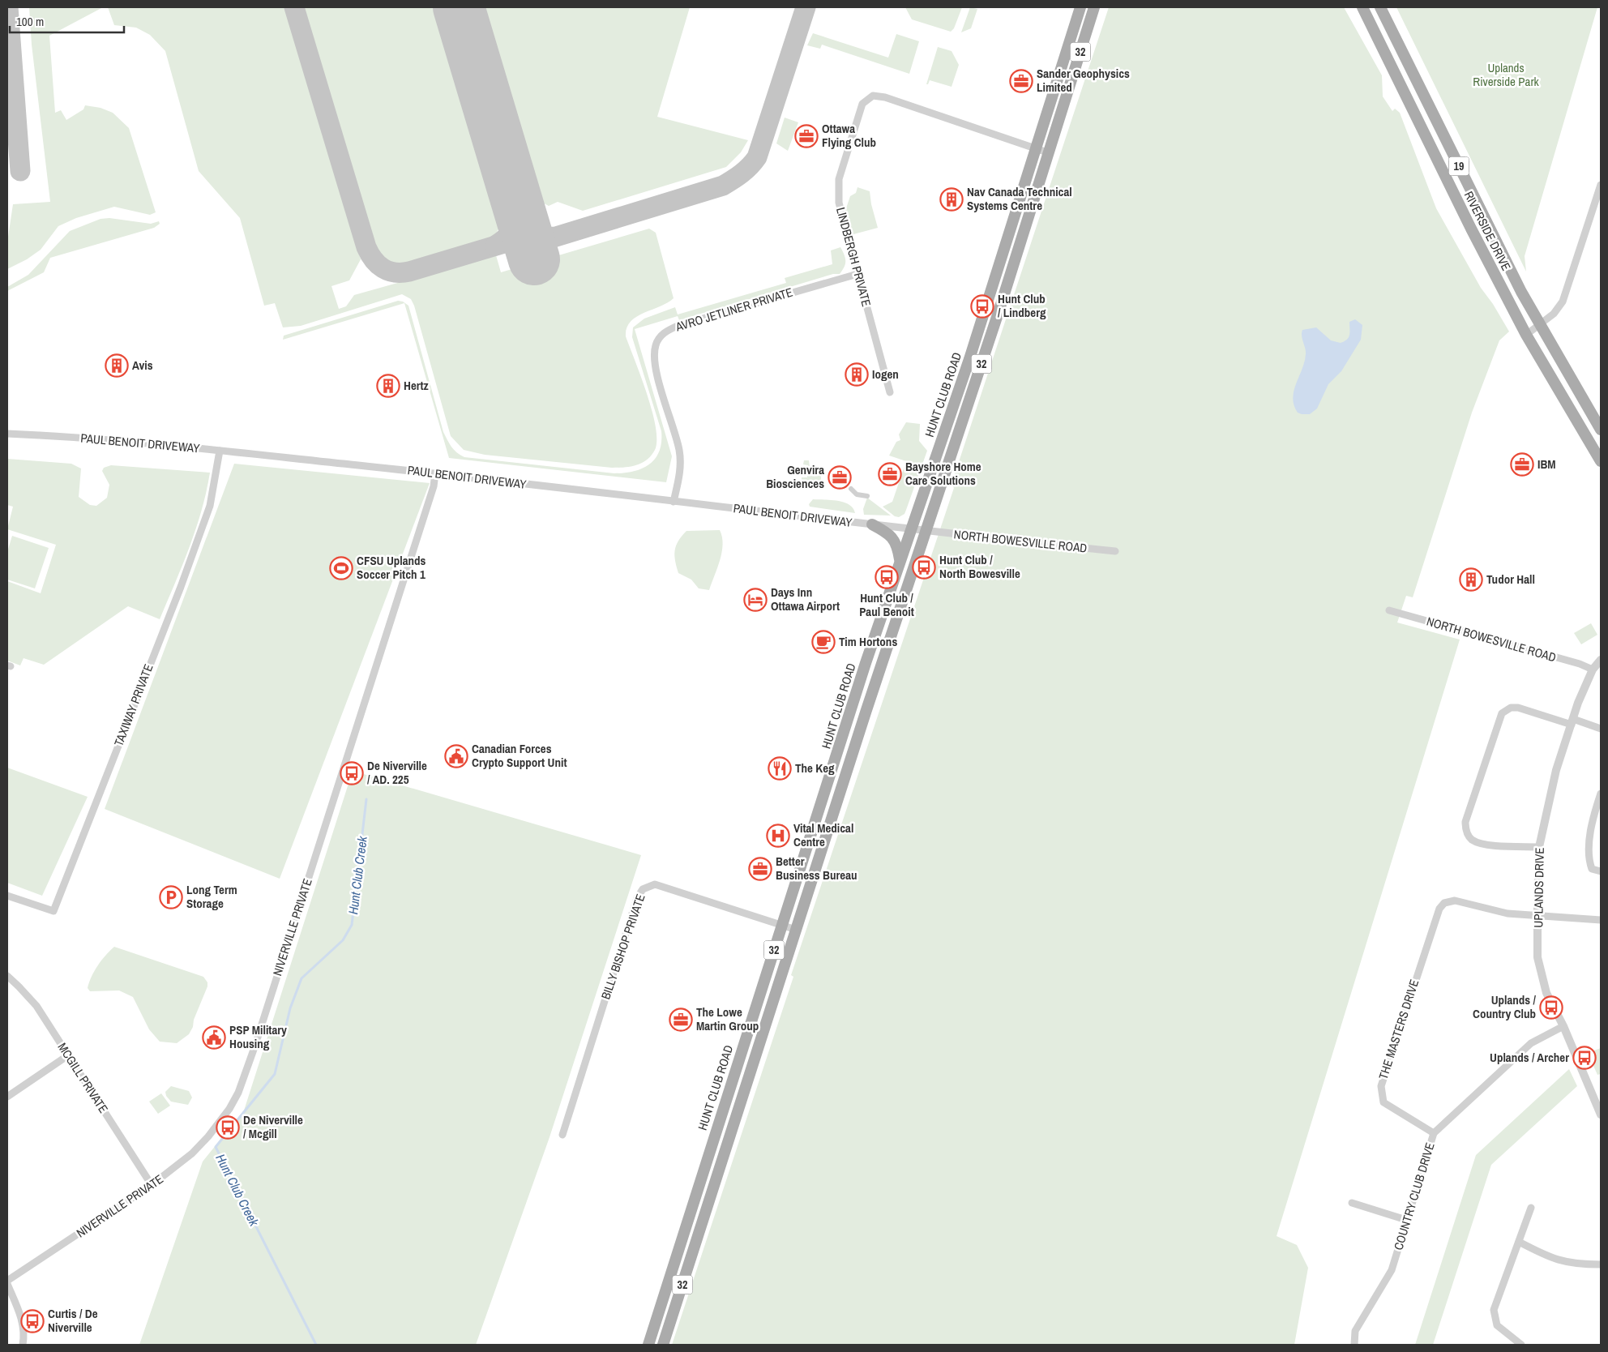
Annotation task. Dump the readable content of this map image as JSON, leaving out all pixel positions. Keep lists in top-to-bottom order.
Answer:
{
  "streets": {
    "main road": [
      "32",
      "19",
      "RIVERSIDE DRIVE",
      "HUNT CLUB ROAD"
    ],
    "street": [
      "LINDBERGH PRIVATE",
      "AVRO JETLINER PRIVATE",
      "PAUL BENOIT DRIVEWAY",
      "NORTH BOWESVILLE ROAD",
      "TAXIWAY PRIVATE",
      "UPLANDS DRIVE",
      "NIVERVILLE PRIVATE",
      "BILLY BISHOP PRIVATE",
      "THE MASTERS DRIVE",
      "MCGILL PRIVATE",
      "COUNTRY CLUB DRIVE"
    ]
  },
  "crossings": [
    ["32", "LINDBERGH PRIVATE"],
    ["32", "PAUL BENOIT DRIVEWAY"],
    ["32", "NORTH BOWESVILLE ROAD"],
    ["32", "BILLY BISHOP PRIVATE"],
    ["LINDBERGH PRIVATE", "AVRO JETLINER PRIVATE"],
    ["LINDBERGH PRIVATE", "HUNT CLUB ROAD"],
    ["AVRO JETLINER PRIVATE", "PAUL BENOIT DRIVEWAY"],
    ["HUNT CLUB ROAD", "PAUL BENOIT DRIVEWAY"],
    ["HUNT CLUB ROAD", "BILLY BISHOP PRIVATE"],
    ["PAUL BENOIT DRIVEWAY", "NORTH BOWESVILLE ROAD"],
    ["PAUL BENOIT DRIVEWAY", "TAXIWAY PRIVATE"],
    ["PAUL BENOIT DRIVEWAY", "NIVERVILLE PRIVATE"],
    ["NORTH BOWESVILLE ROAD", "UPLANDS DRIVE"],
    ["UPLANDS DRIVE", "THE MASTERS DRIVE"],
    ["UPLANDS DRIVE", "COUNTRY CLUB DRIVE"],
    ["NIVERVILLE PRIVATE", "MCGILL PRIVATE"],
    ["THE MASTERS DRIVE", "COUNTRY CLUB DRIVE"]
  ],
  "water": ["Hunt Club Creek"],
  "parks": ["Uplands Riverside Park"],
  "places": {
    "office": [
      "Sander Geophysics Limited",
      "Ottawa Flying Club",
      "IBM",
      "Bayshore Home Care Solutions",
      "Genvira Biosciences",
      "Better Business Bureau",
      "The Lowe Martin Group"
    ],
    "building": [
      "Nav Canada Technical Systems Centre",
      "Avis",
      "Iogen",
      "Hertz",
      "Tudor Hall"
    ],
    "bus stop": [
      "Hunt Club / Lindberg",
      "Hunt Club / North Bowesville",
      "Hunt Club / Paul Benoit",
      "De Niverville / AD. 225",
      "Uplands / Country Club",
      "Uplands / Archer",
      "De Niverville / Mcgill",
      "Curtis / De Niverville"
    ],
    "sports": ["CFSU Uplands Soccer Pitch 1"],
    "hotel": ["Days Inn Ottawa Airport"],
    "cafe": ["Tim Hortons"],
    "public building": ["Canadian Forces Crypto Support Unit", "PSP Military Housing"],
    "restaurant": ["The Keg"],
    "hospital": ["Vital Medical Centre"],
    "parking": ["Long Term Storage"]
  },
  "scale_bar": "100 m"
}
